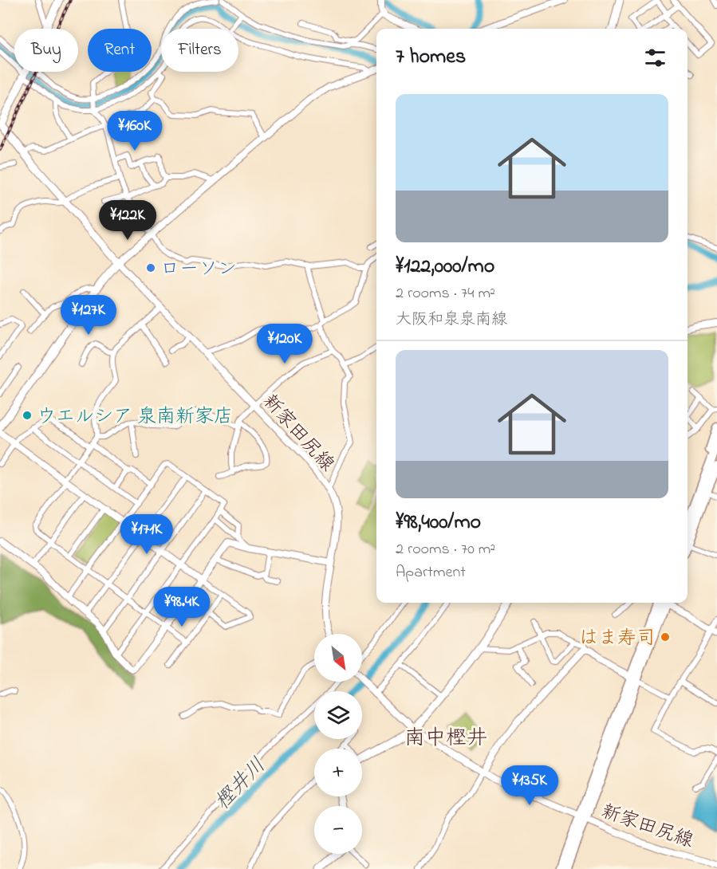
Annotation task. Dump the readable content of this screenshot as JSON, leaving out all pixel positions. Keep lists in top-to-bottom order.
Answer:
{
  "streets": {
    "main road": ["新家田尻線"]
  },
  "districts": ["南中樫井"],
  "water": ["樫井川"],
  "places": ["ローソン", "ウエルシア 泉南新家店", "はま寿司"],
  "north": "bottom right",
  "page": {
    "chip": ["Buy", "Rent", "Filters"],
    "heading": "7 homes",
    "list": [
      {
        "name": "¥122,000/mo",
        "note": "2 rooms · 74 m² · 大阪和泉泉南線"
      },
      {
        "name": "¥98,400/mo",
        "note": "2 rooms · 70 m² · Apartment"
      }
    ],
    "price": [
      "¥160K",
      "¥122K",
      "¥127K",
      "¥120K",
      "¥171K",
      "¥98.4K",
      "¥135K"
    ],
    "map_buttons": ["+", "−"]
  }
}
